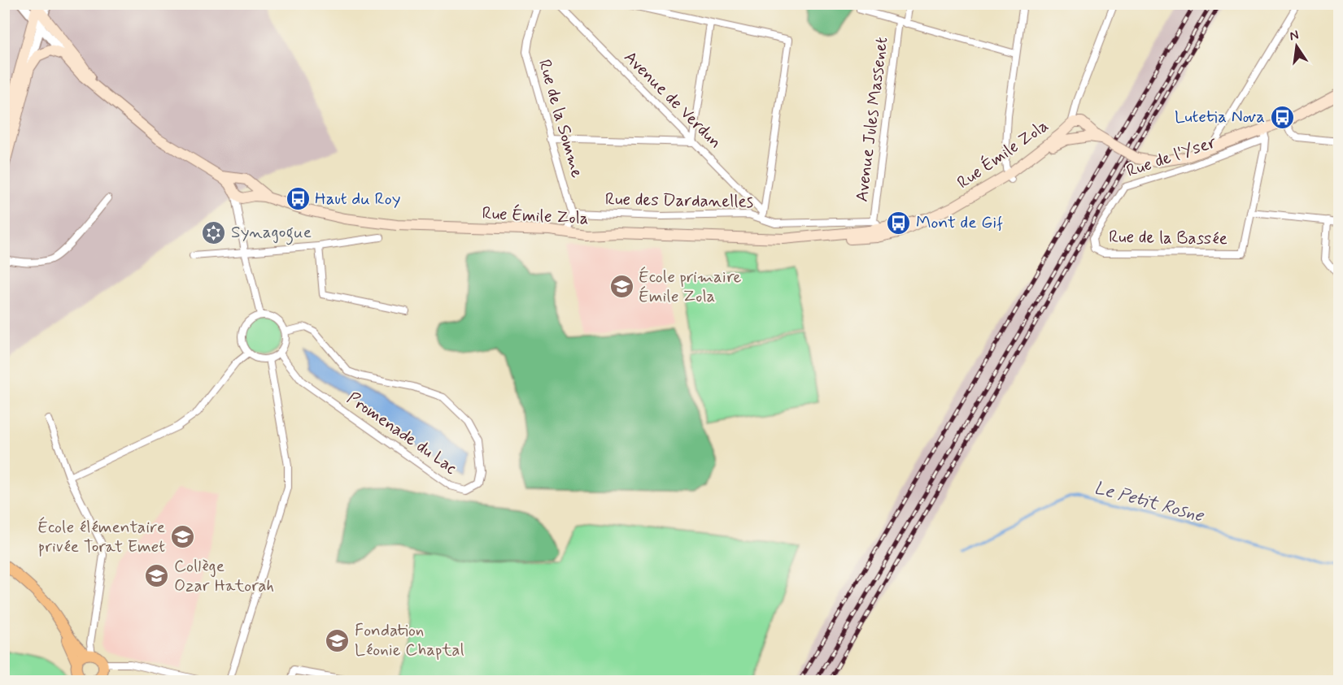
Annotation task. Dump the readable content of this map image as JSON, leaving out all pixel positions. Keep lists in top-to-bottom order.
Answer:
{
  "streets": {
    "main road": ["Rue Émile Zola"],
    "street": [
      "Avenue de Verdun",
      "Rue de la Somme",
      "Avenue Jules Massenet",
      "Rue de l'Yser",
      "Rue des Dardanelles",
      "Rue de la Bassée",
      "Promenade du Lac"
    ]
  },
  "crossings": [
    ["Avenue de Verdun", "Rue des Dardanelles"],
    ["Rue de la Somme", "Rue des Dardanelles"],
    ["Avenue Jules Massenet", "Rue Émile Zola"],
    ["Avenue Jules Massenet", "Rue des Dardanelles"],
    ["Rue Émile Zola", "Rue des Dardanelles"],
    ["Rue de l'Yser", "Rue de la Bassée"]
  ],
  "water": ["Le Petit Rosne"],
  "places": {
    "bus stop": ["Lutetia Nova", "Haut du Roy", "Mont de Gif"],
    "synagogue": ["Synagogue"],
    "school or university": [
      "École primaire Émile Zola",
      "École élémentaire privée Torat Emet",
      "Collège Ozar Hatorah",
      "Fondation Léonie Chaptal"
    ]
  },
  "north": "top"
}
